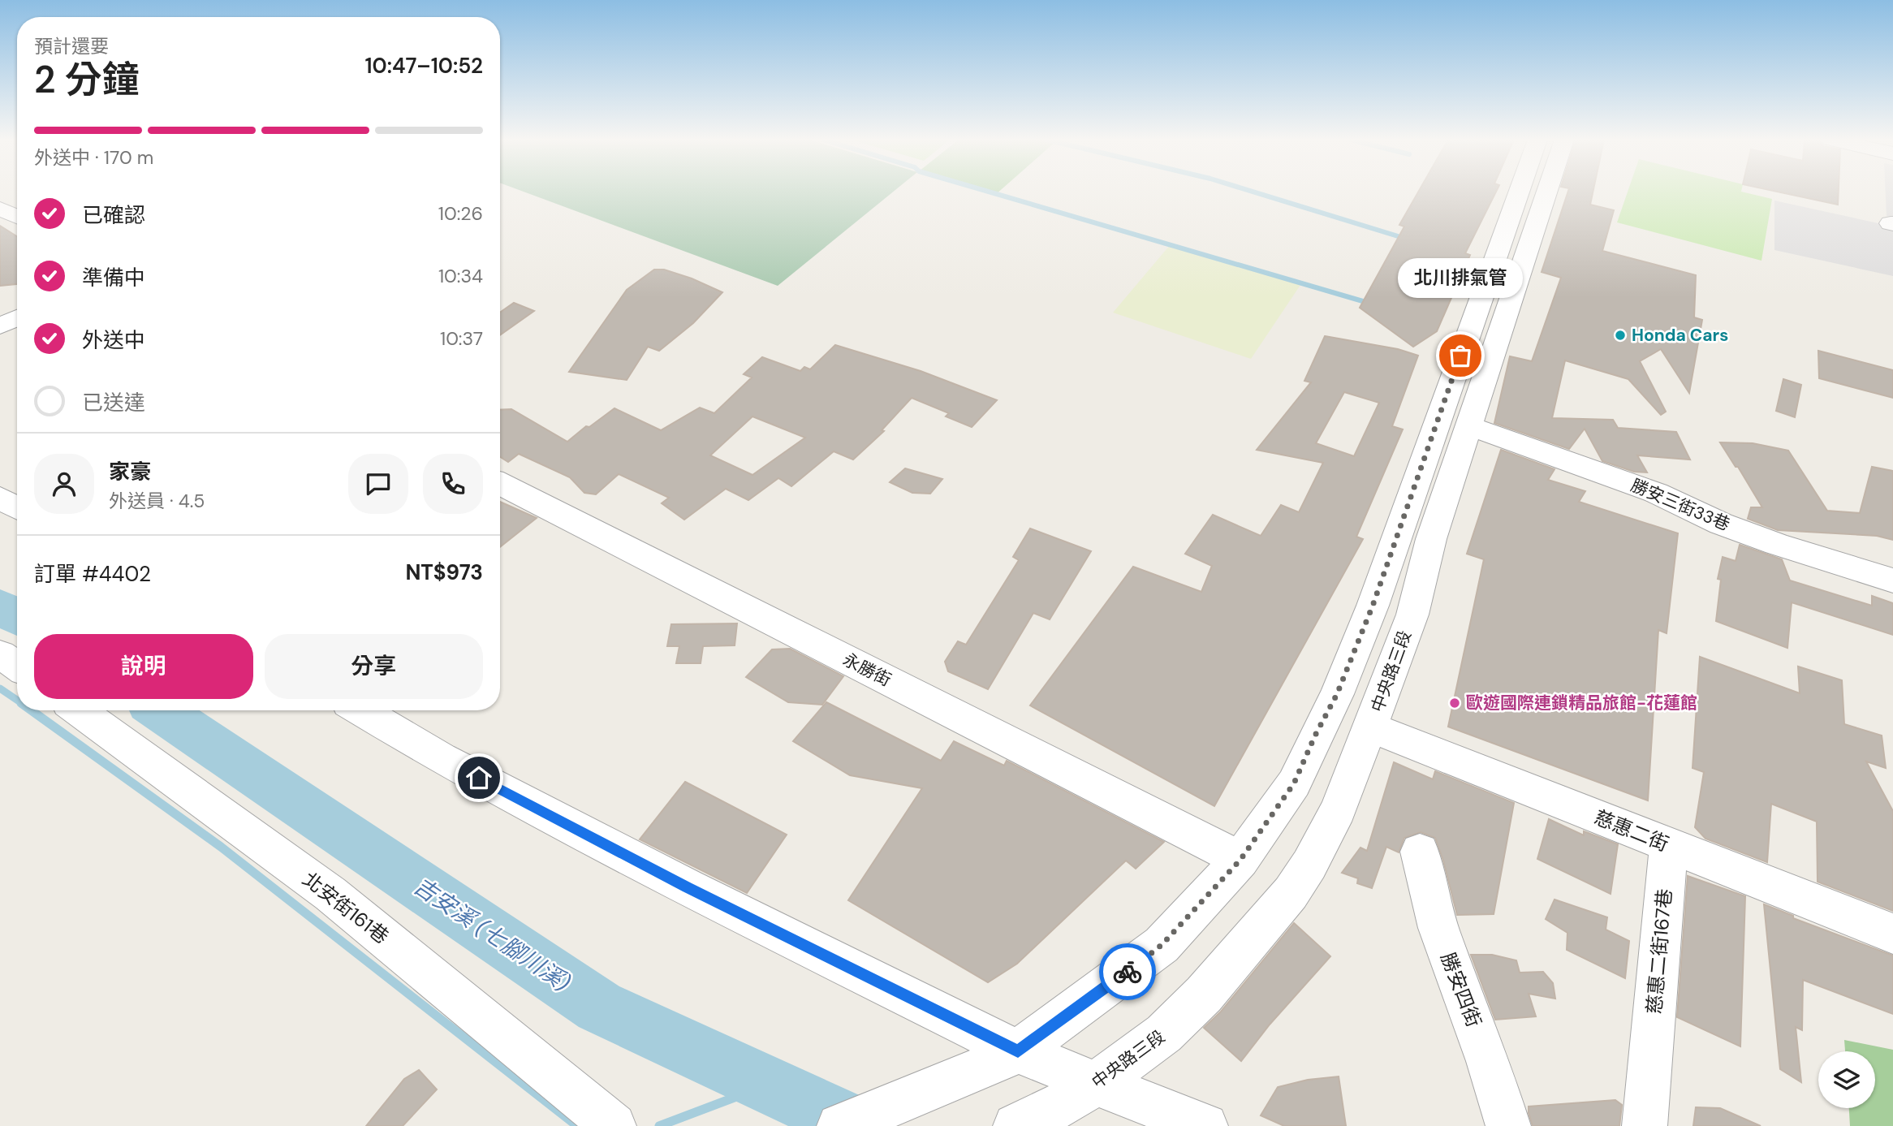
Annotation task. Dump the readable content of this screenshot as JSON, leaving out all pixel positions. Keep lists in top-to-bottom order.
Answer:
{
  "streets": {
    "street": [
      "勝安三街33巷",
      "永勝街",
      "中央路三段",
      "慈惠二街",
      "北安街161巷",
      "慈惠二街167巷",
      "勝安四街"
    ]
  },
  "crossings": [
    ["勝安三街33巷", "中央路三段"],
    ["中央路三段", "慈惠二街"],
    ["慈惠二街", "慈惠二街167巷"]
  ],
  "water": ["吉安溪 (七腳川溪)"],
  "places": ["Honda Cars", "北川排氣管", "歐遊國際連鎖精品旅館-花蓮館"],
  "page": {
    "heading": ["2 分鐘", "預計還要", "10:47–10:52"],
    "panel": [
      "家豪",
      "外送員 · 4.5",
      "訂單 #4402",
      "NT$973"
    ],
    "bar": "外送中 · 170 m",
    "list": [
      ["已確認", "10:26"],
      ["準備中", "10:34"],
      ["外送中", "10:37"],
      "已送達"
    ],
    "bubble": "北川排氣管",
    "buttons": ["說明", "分享"]
  }
}
